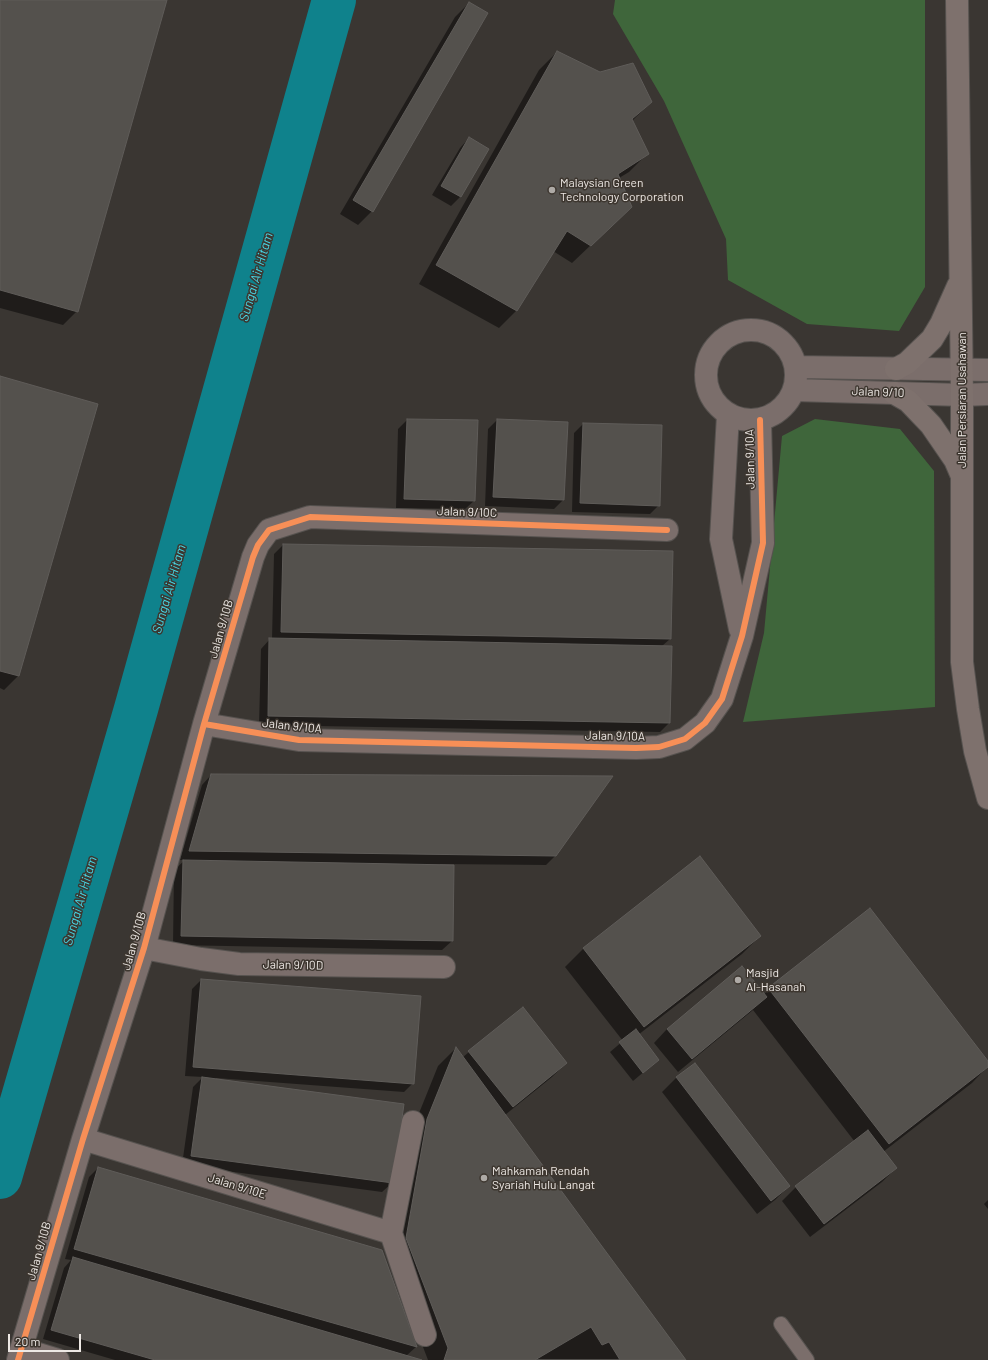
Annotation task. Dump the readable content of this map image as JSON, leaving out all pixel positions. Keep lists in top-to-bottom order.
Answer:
{
  "streets": {
    "street": [
      "Jalan 9/10",
      "Jalan Persiaran Usahawan",
      "Jalan 9/10A",
      "Jalan 9/10C",
      "Jalan 9/10B",
      "Jalan 9/10D",
      "Jalan 9/10E"
    ]
  },
  "crossings": [
    ["Jalan 9/10", "Jalan Persiaran Usahawan"],
    ["Jalan 9/10", "Jalan 9/10A"],
    ["Jalan 9/10A", "Jalan 9/10B"],
    ["Jalan 9/10C", "Jalan 9/10B"],
    ["Jalan 9/10B", "Jalan 9/10D"],
    ["Jalan 9/10B", "Jalan 9/10E"]
  ],
  "water": ["Sungai Air Hitam"],
  "places": ["Malaysian Green Technology Corporation", "Masjid Al-Hasanah", "Mahkamah Rendah Syariah Hulu Langat"],
  "scale_bar": "20 m"
}
